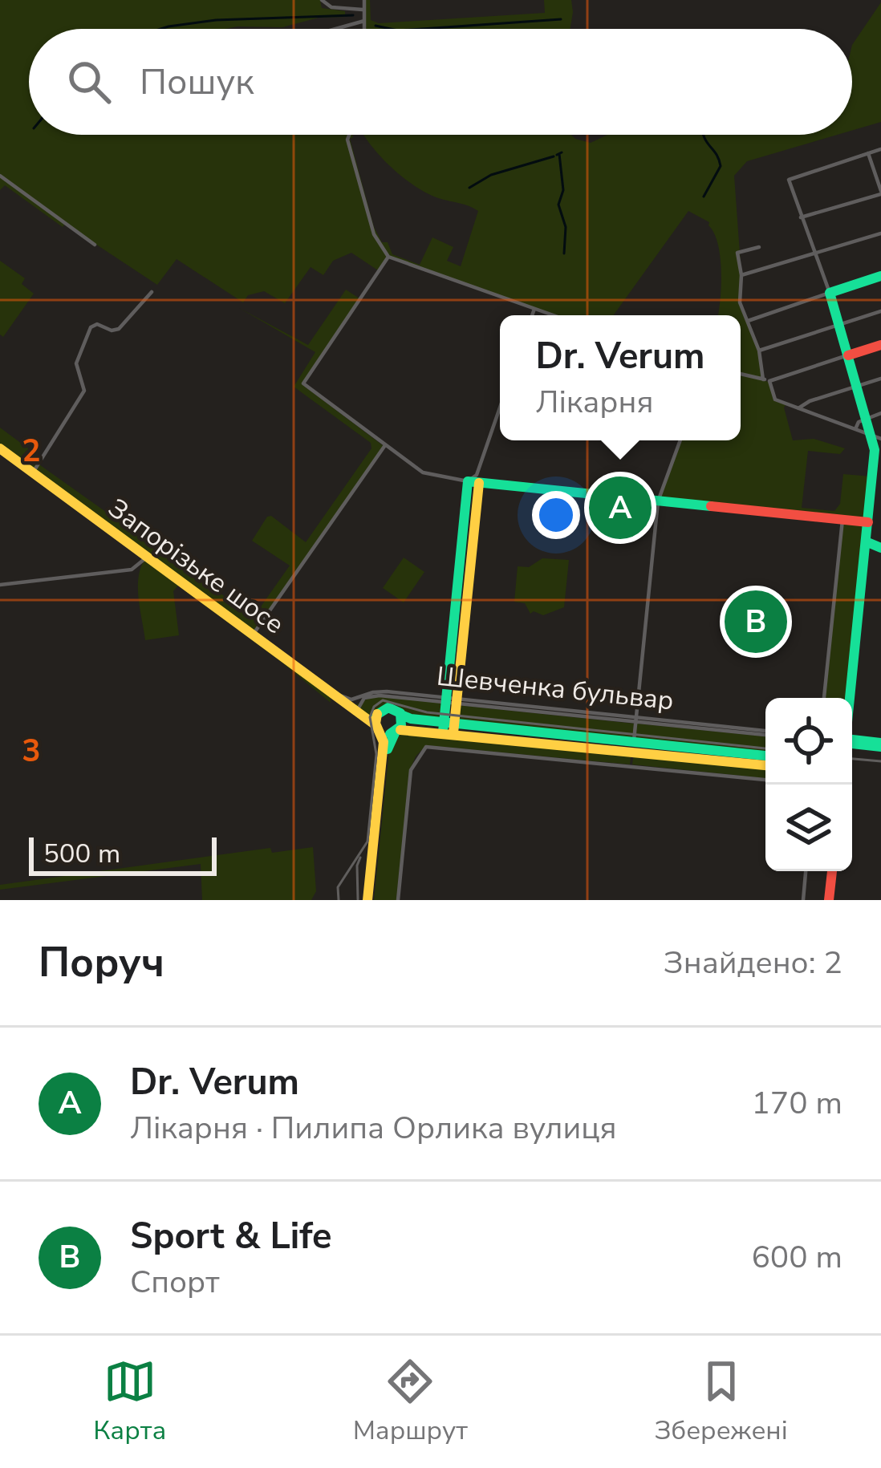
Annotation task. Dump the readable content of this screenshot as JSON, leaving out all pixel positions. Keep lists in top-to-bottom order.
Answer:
{
  "streets": {
    "main road": ["Запорізьке шосе", "Шевченка бульвар"]
  },
  "crossings": [
    ["Запорізьке шосе", "Шевченка бульвар"]
  ],
  "scale_bar": "500 m",
  "page": {
    "search": "Пошук",
    "popup": ["Dr. Verum", "Лікарня"],
    "pins": ["A", "B"],
    "scale": "500 m",
    "heading": ["Поруч", "Знайдено: 2"],
    "list": [
      {
        "mark": "A",
        "name": "Dr. Verum",
        "note": "Лікарня · Пилипа Орлика вулиця",
        "value": "170 m"
      },
      {
        "mark": "B",
        "name": "Sport & Life",
        "note": "Спорт",
        "value": "600 m"
      }
    ],
    "nav": ["Карта", "Маршрут", "Збережені"]
  },
  "grid": {
    "rows": ["2", "3"]
  }
}
